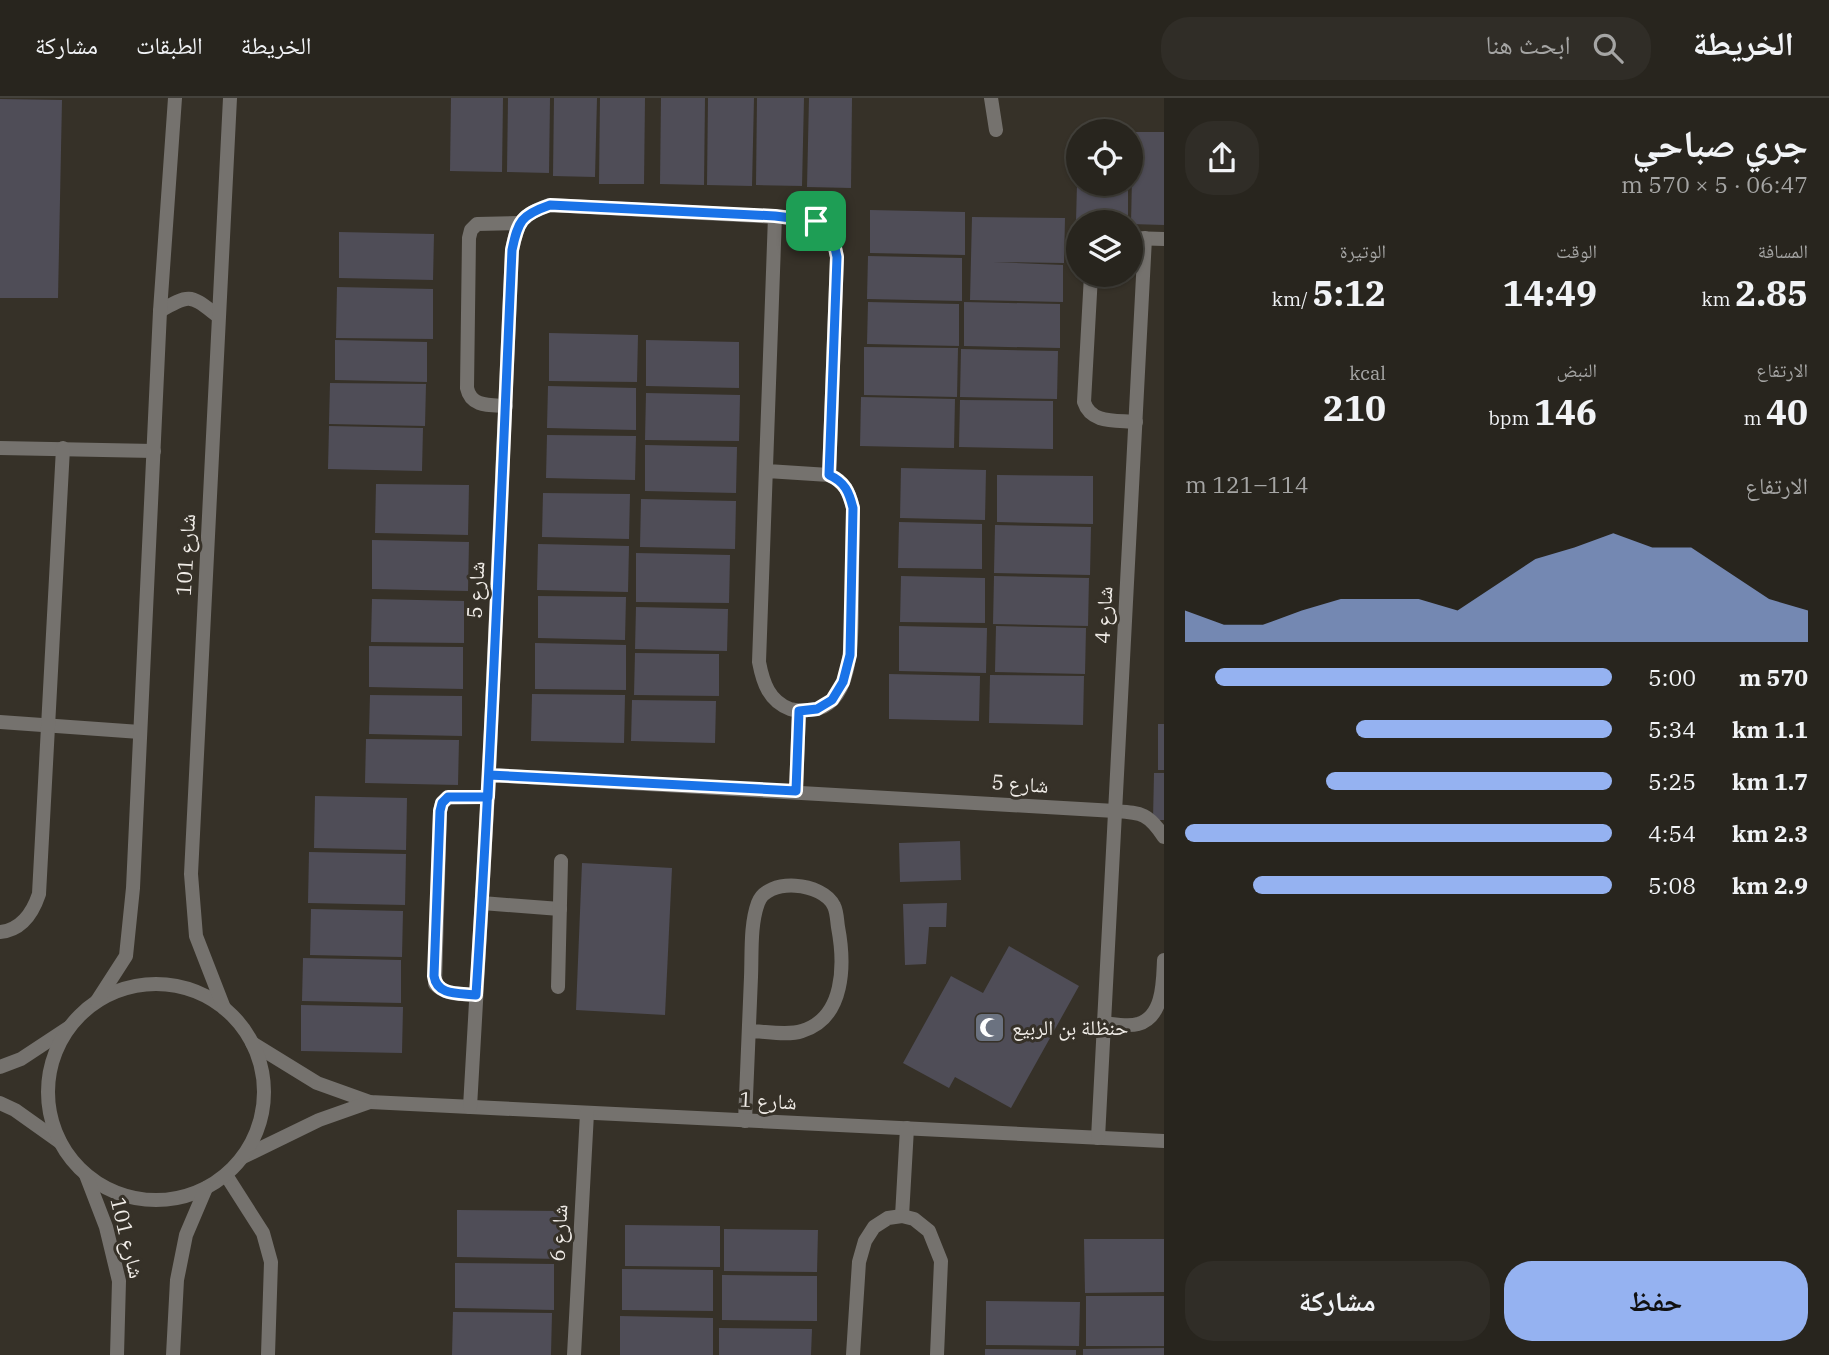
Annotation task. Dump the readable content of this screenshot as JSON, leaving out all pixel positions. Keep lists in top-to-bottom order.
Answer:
{
  "streets": {
    "street": [
      "شارع 101",
      "شارع 5",
      "شارع 4",
      "شارع 1",
      "شارع 6"
    ]
  },
  "crossings": [
    ["شارع 101", "شارع 1"],
    ["شارع 5", "شارع 4"],
    ["شارع 5", "شارع 1"],
    ["شارع 4", "شارع 1"],
    ["شارع 1", "شارع 6"]
  ],
  "places": {
    "mosque": ["حنظلة بن الربيع"]
  },
  "page": {
    "header": "الخريطة",
    "search": "ابحث هنا",
    "nav": ["الخريطة", "الطبقات", "مشاركة"],
    "heading": ["جري صباحي", "06:47 · 5 × 570 m"],
    "stats": [
      ["المسافة", "2.85 km"],
      ["الوقت", "14:49"],
      ["الوتيرة", "5:12 /km"],
      ["الارتفاع", "40 m"],
      ["النبض", "146 bpm"],
      ["kcal", "210"]
    ],
    "chart": ["الارتفاع", "114–121 m"],
    "list": [
      {
        "name": "570 m",
        "note": "5:00"
      },
      {
        "name": "1.1 km",
        "note": "5:34"
      },
      {
        "name": "1.7 km",
        "note": "5:25"
      },
      {
        "name": "2.3 km",
        "note": "4:54"
      },
      {
        "name": "2.9 km",
        "note": "5:08"
      }
    ],
    "buttons": ["حفظ", "مشاركة"]
  }
}
